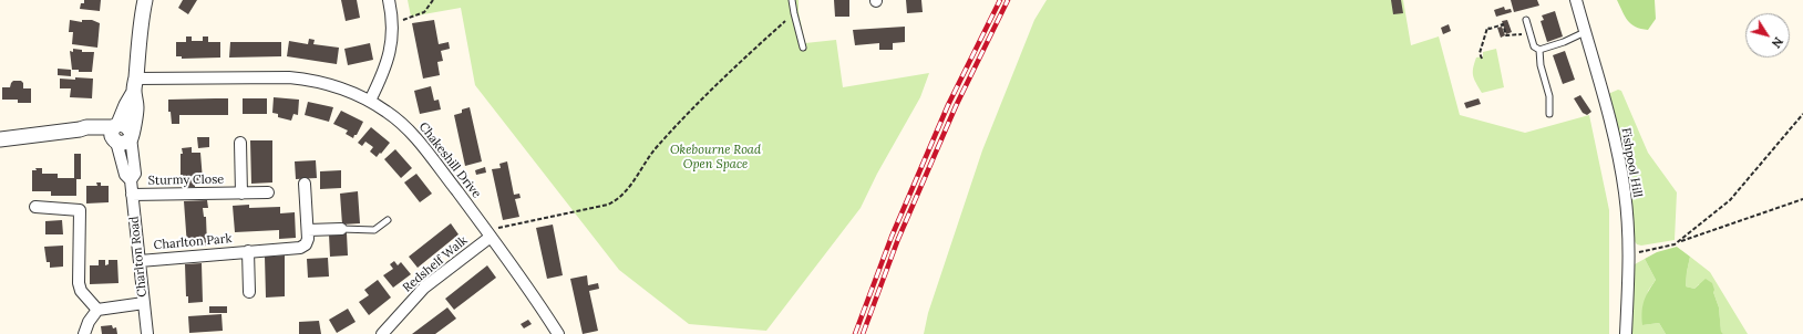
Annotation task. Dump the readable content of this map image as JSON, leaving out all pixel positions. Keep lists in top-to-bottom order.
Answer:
{
  "streets": {
    "street": [
      "Chakeshill Drive",
      "Fishpool Hill",
      "Sturmy Close",
      "Charlton Park",
      "Charlton Road",
      "Redshelf Walk"
    ]
  },
  "crossings": [
    ["Chakeshill Drive", "Charlton Road"],
    ["Chakeshill Drive", "Redshelf Walk"],
    ["Sturmy Close", "Charlton Road"],
    ["Charlton Park", "Charlton Road"]
  ],
  "parks": ["Okebourne Road Open Space"],
  "north": "bottom right"
}
